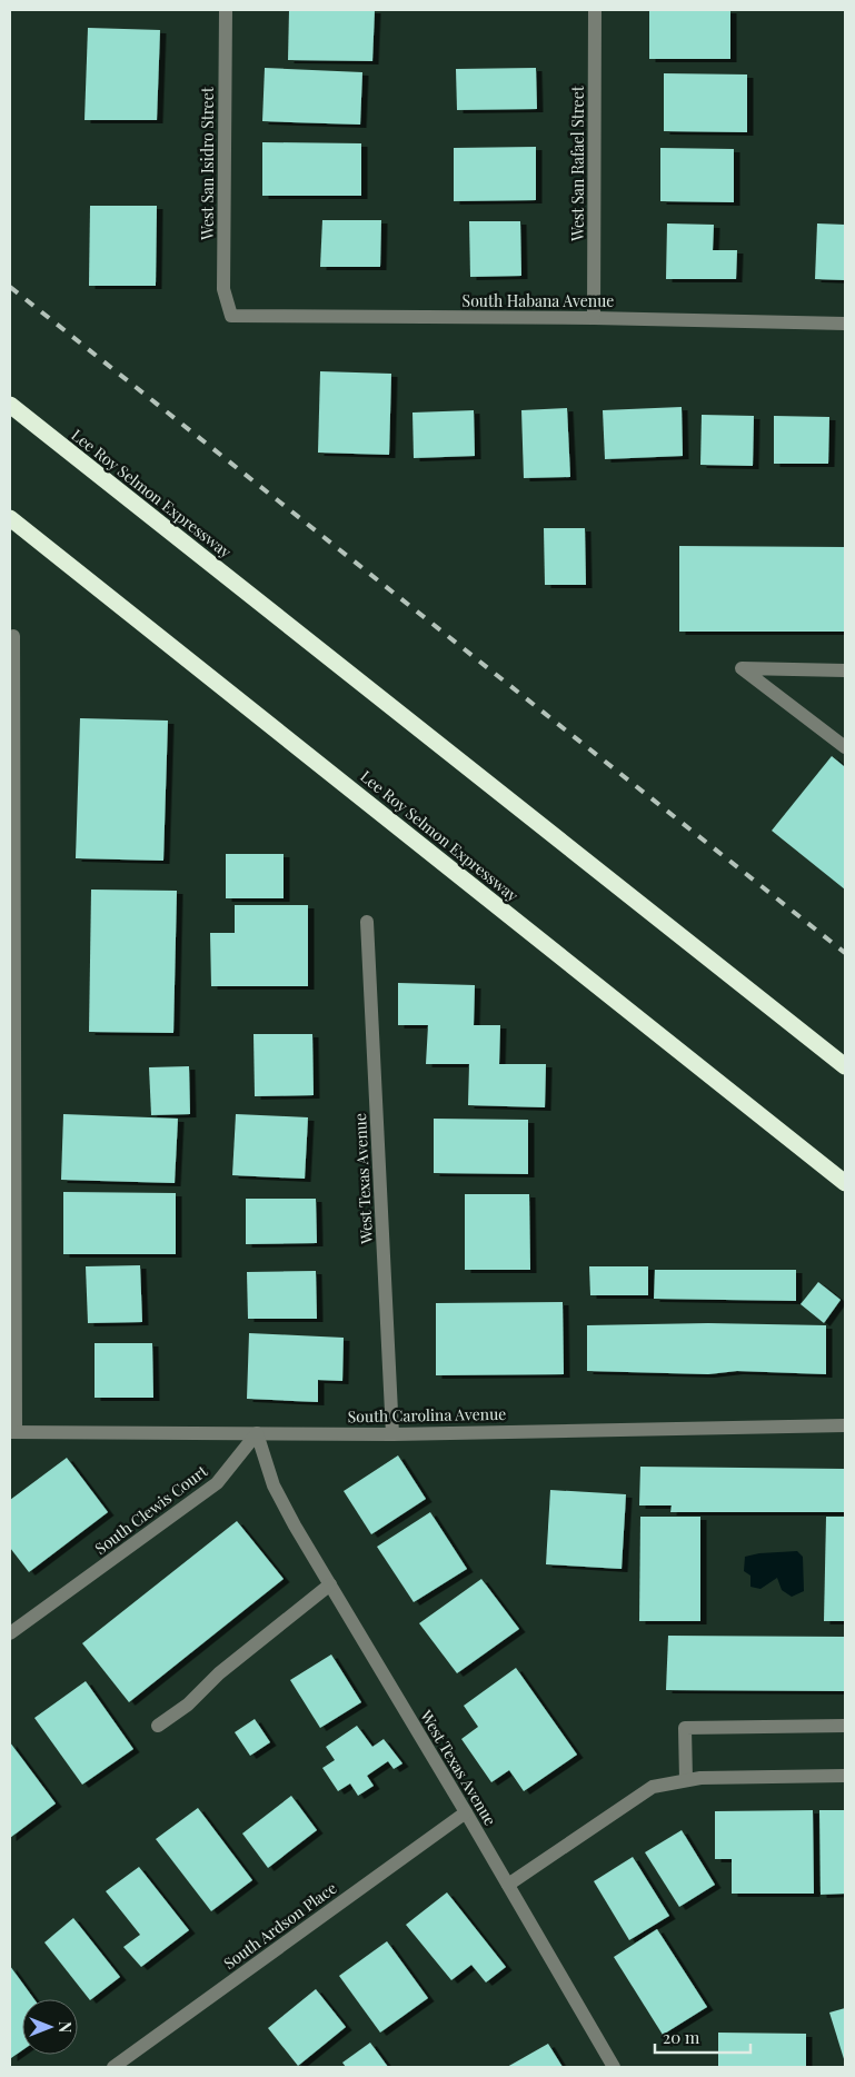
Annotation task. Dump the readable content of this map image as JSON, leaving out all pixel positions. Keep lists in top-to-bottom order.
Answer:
{
  "streets": {
    "highway": ["Lee Roy Selmon Expressway"],
    "street": [
      "West San Isidro Street",
      "West San Rafael Street",
      "South Habana Avenue",
      "West Texas Avenue",
      "South Carolina Avenue",
      "South Clewis Court",
      "South Ardson Place"
    ]
  },
  "crossings": [
    ["West San Isidro Street", "South Habana Avenue"],
    ["West San Rafael Street", "South Habana Avenue"],
    ["West Texas Avenue", "South Carolina Avenue"],
    ["West Texas Avenue", "South Clewis Court"],
    ["West Texas Avenue", "South Ardson Place"],
    ["South Carolina Avenue", "South Clewis Court"]
  ],
  "scale_bar": "20 m",
  "north": "right"
}
